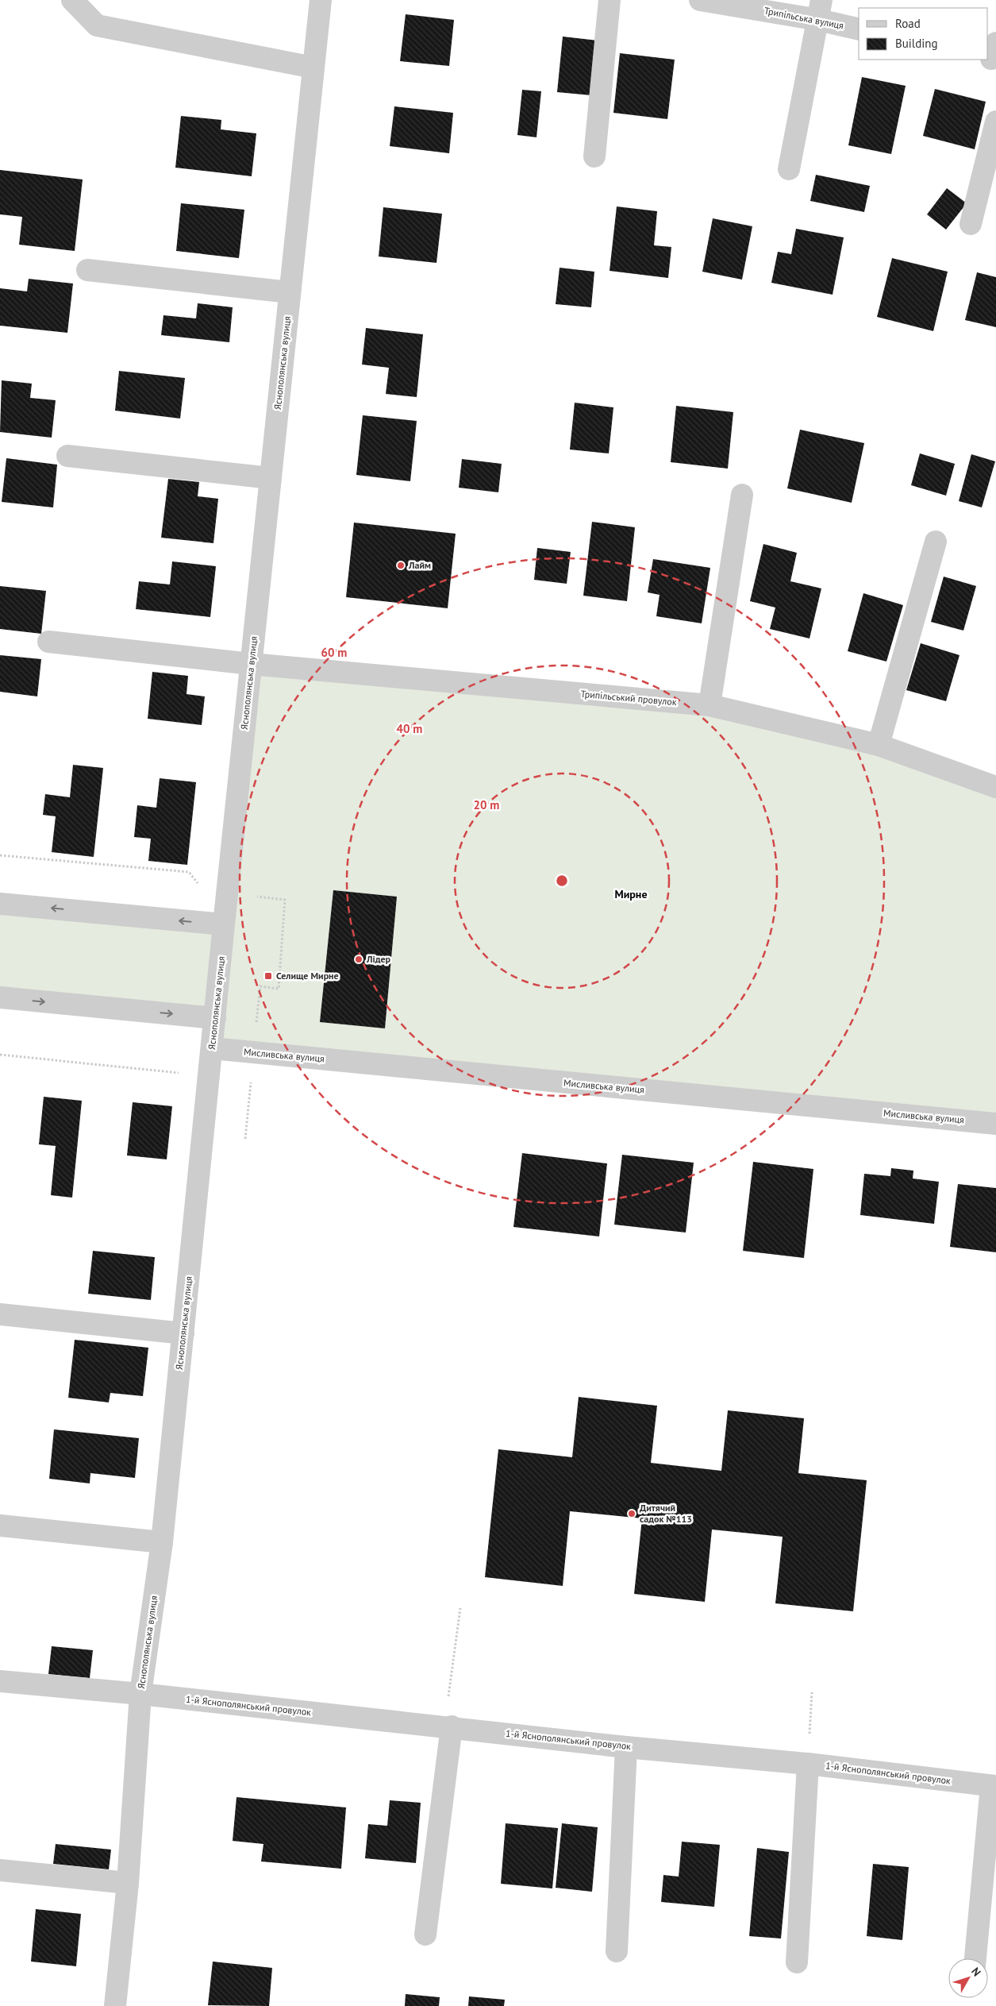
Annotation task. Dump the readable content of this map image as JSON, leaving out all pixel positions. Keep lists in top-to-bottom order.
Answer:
{
  "streets": {
    "street": [
      "Трипільська вулиця",
      "Яснополянська вулиця",
      "Трипільський провулок",
      "Мисливська вулиця",
      "1-й Яснополянський провулок"
    ]
  },
  "crossings": [
    ["Яснополянська вулиця", "Трипільський провулок"],
    ["Яснополянська вулиця", "Мисливська вулиця"],
    ["Яснополянська вулиця", "1-й Яснополянський провулок"]
  ],
  "districts": ["Мирне"],
  "places": {
    "other": ["Лайм", "Лідер", "Дитячий садок №113"],
    "transit": ["Селище Мирне"]
  },
  "legend": ["Road", "Building"],
  "north": "top right",
  "rings": ["60 m", "40 m", "20 m"]
}
